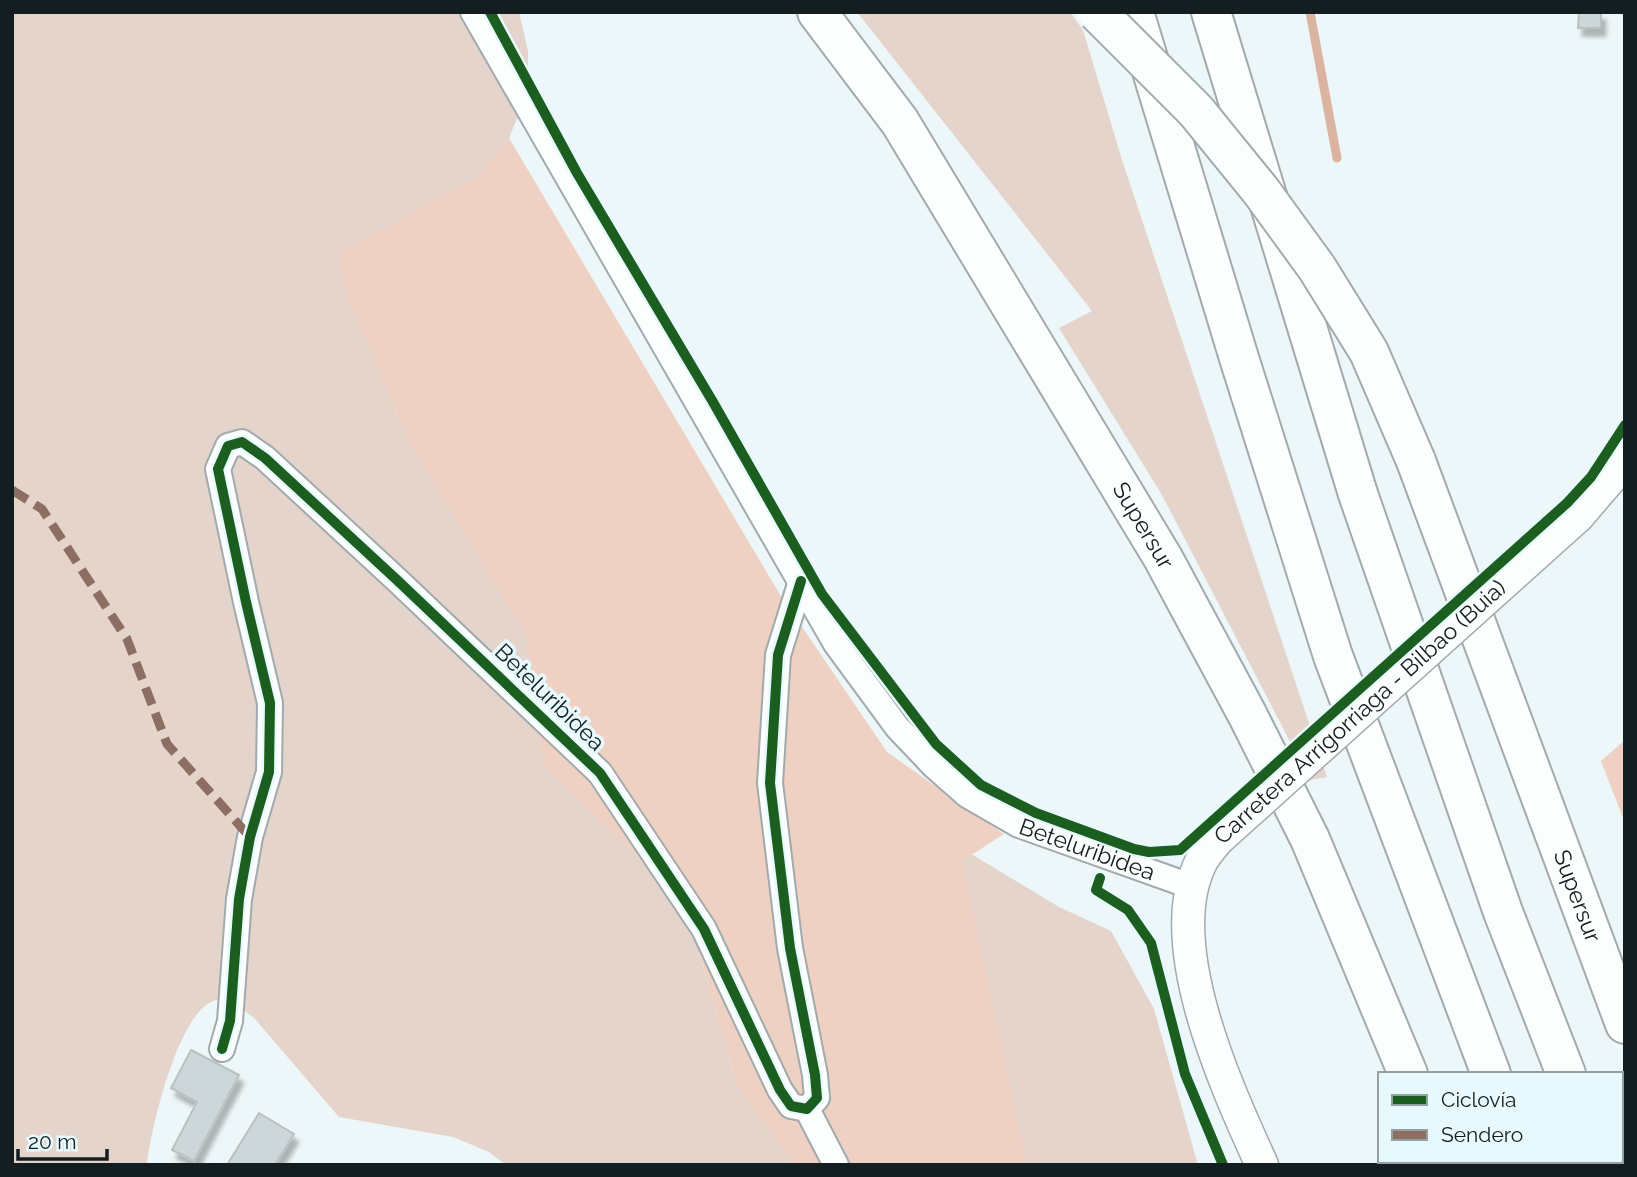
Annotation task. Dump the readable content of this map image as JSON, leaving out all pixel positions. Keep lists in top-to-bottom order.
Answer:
{
  "streets": {
    "highway": ["Supersur"],
    "street": ["Beteluribidea", "Carretera Arrigorriaga - Bilbao (Buia)"]
  },
  "crossings": [
    ["Beteluribidea", "Carretera Arrigorriaga - Bilbao (Buia)"]
  ],
  "legend": ["Ciclovía", "Sendero"],
  "scale_bar": "20 m"
}
